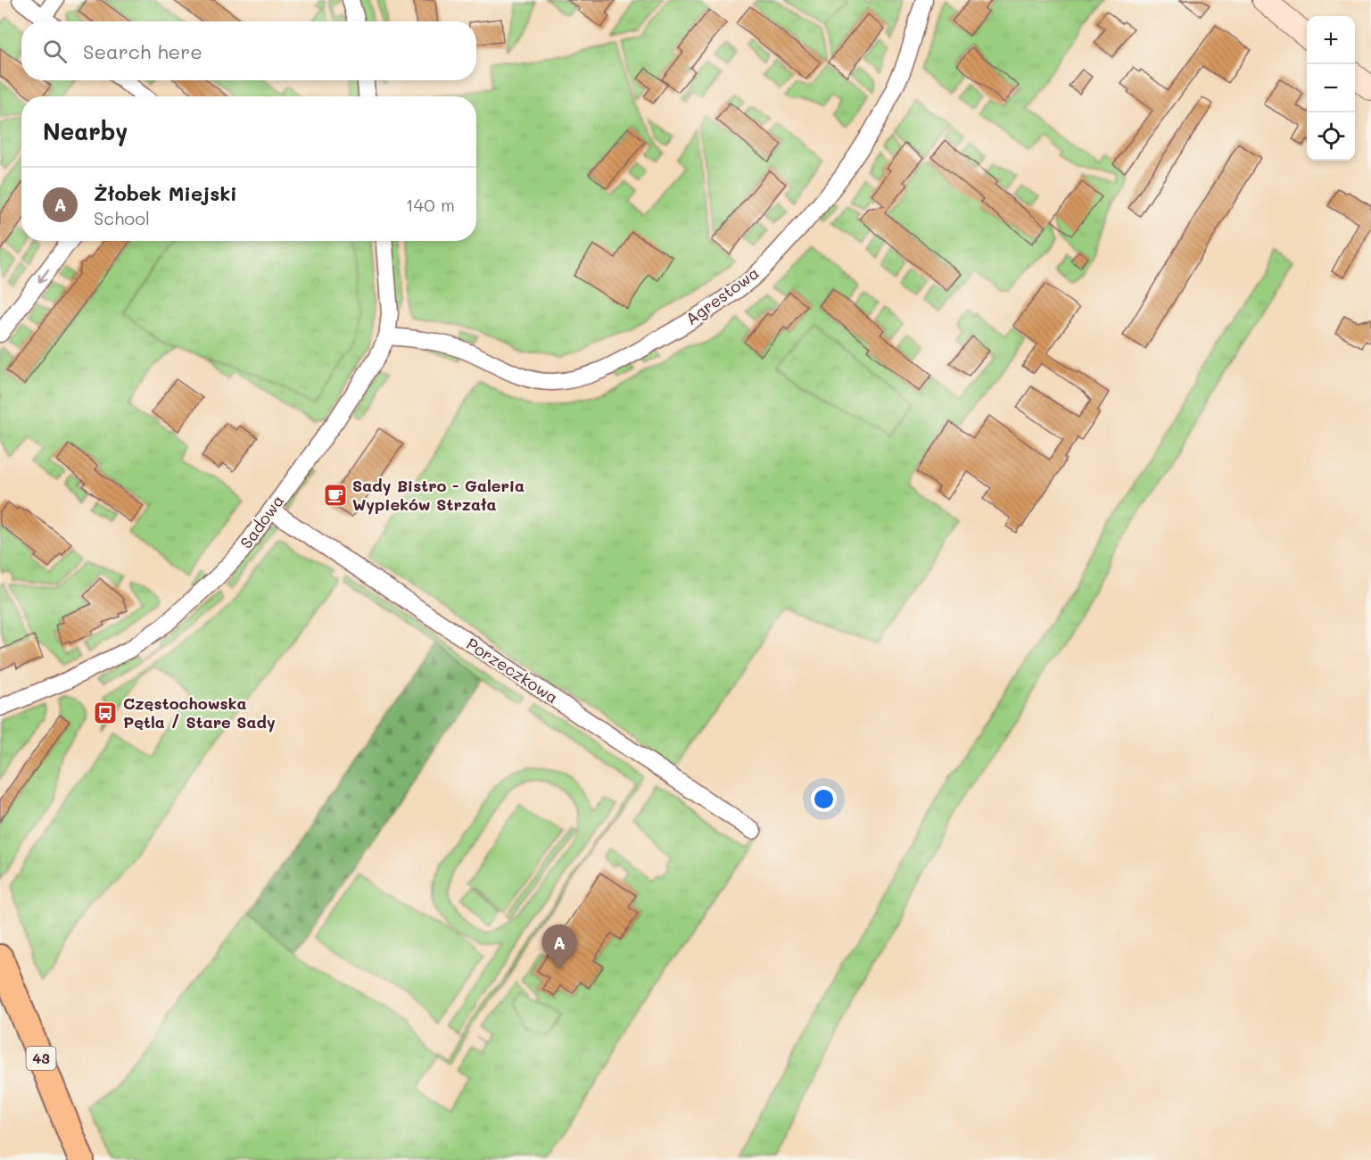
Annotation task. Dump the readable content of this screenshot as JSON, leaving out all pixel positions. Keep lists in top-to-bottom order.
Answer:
{
  "streets": {
    "main road": ["43"],
    "street": ["Agrestowa", "Sadowa", "Porzeczkowa"]
  },
  "crossings": [
    ["Agrestowa", "Sadowa"],
    ["Sadowa", "Porzeczkowa"]
  ],
  "places": {
    "cafe": ["Sady Bistro - Galeria Wypieków Strzała"],
    "bus stop": ["Częstochowska Pętla / Stare Sady"]
  },
  "page": {
    "map_buttons": ["+", "−"],
    "search": "Search here",
    "heading": "Nearby",
    "list": [
      {
        "mark": "A",
        "name": "Żłobek Miejski",
        "note": "School",
        "value": "140 m"
      }
    ],
    "pins": "A"
  }
}
